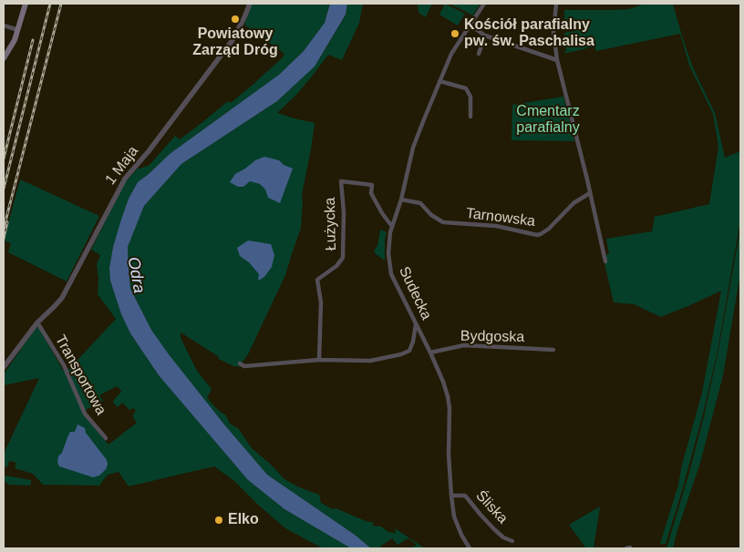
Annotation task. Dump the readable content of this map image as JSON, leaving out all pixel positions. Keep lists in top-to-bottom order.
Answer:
{
  "streets": {
    "street": [
      "1 Maja",
      "Tarnowska",
      "Łużycka",
      "Sudecka",
      "Bydgoska",
      "Transportowa",
      "Śliska"
    ]
  },
  "crossings": [
    ["1 Maja", "Transportowa"],
    ["Tarnowska", "Sudecka"],
    ["Łużycka", "Sudecka"],
    ["Sudecka", "Bydgoska"],
    ["Sudecka", "Śliska"]
  ],
  "water": ["Odra"],
  "parks": ["Cmentarz parafialny"],
  "places": ["Powiatowy Zarząd Dróg", "Kościół parafialny pw. św. Paschalisa", "Elko"]
}
